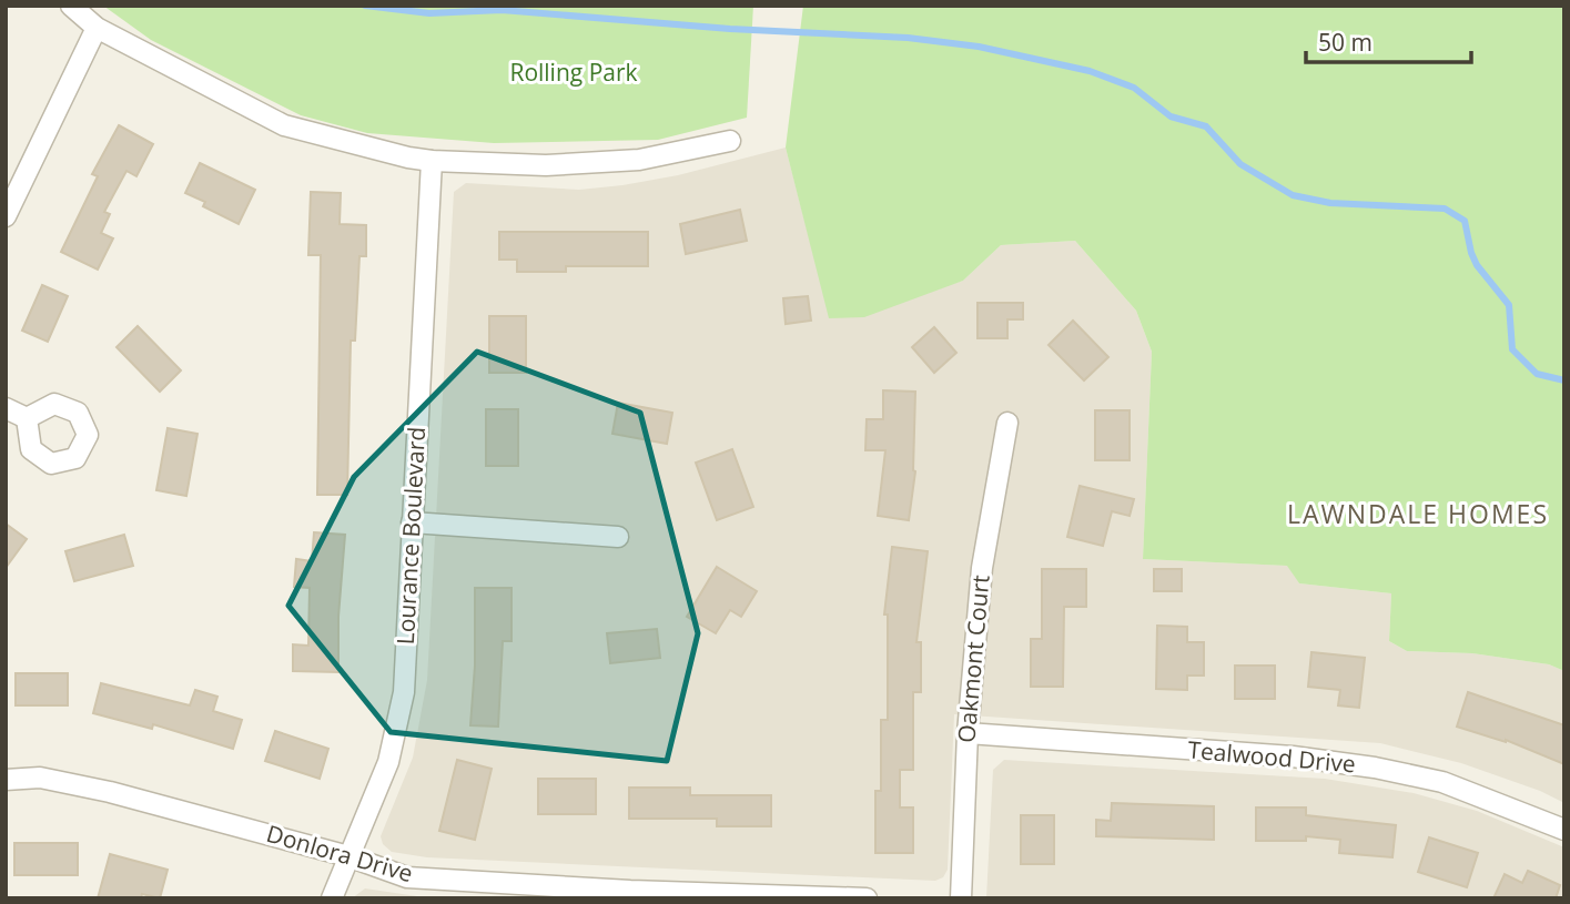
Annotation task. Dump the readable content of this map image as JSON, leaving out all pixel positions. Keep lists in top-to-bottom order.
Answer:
{
  "streets": {
    "street": [
      "Lourance Boulevard",
      "Oakmont Court",
      "Tealwood Drive",
      "Donlora Drive"
    ]
  },
  "crossings": [
    ["Lourance Boulevard", "Donlora Drive"],
    ["Oakmont Court", "Tealwood Drive"]
  ],
  "districts": ["LAWNDALE HOMES"],
  "parks": ["Rolling Park"],
  "scale_bar": "50 m"
}
